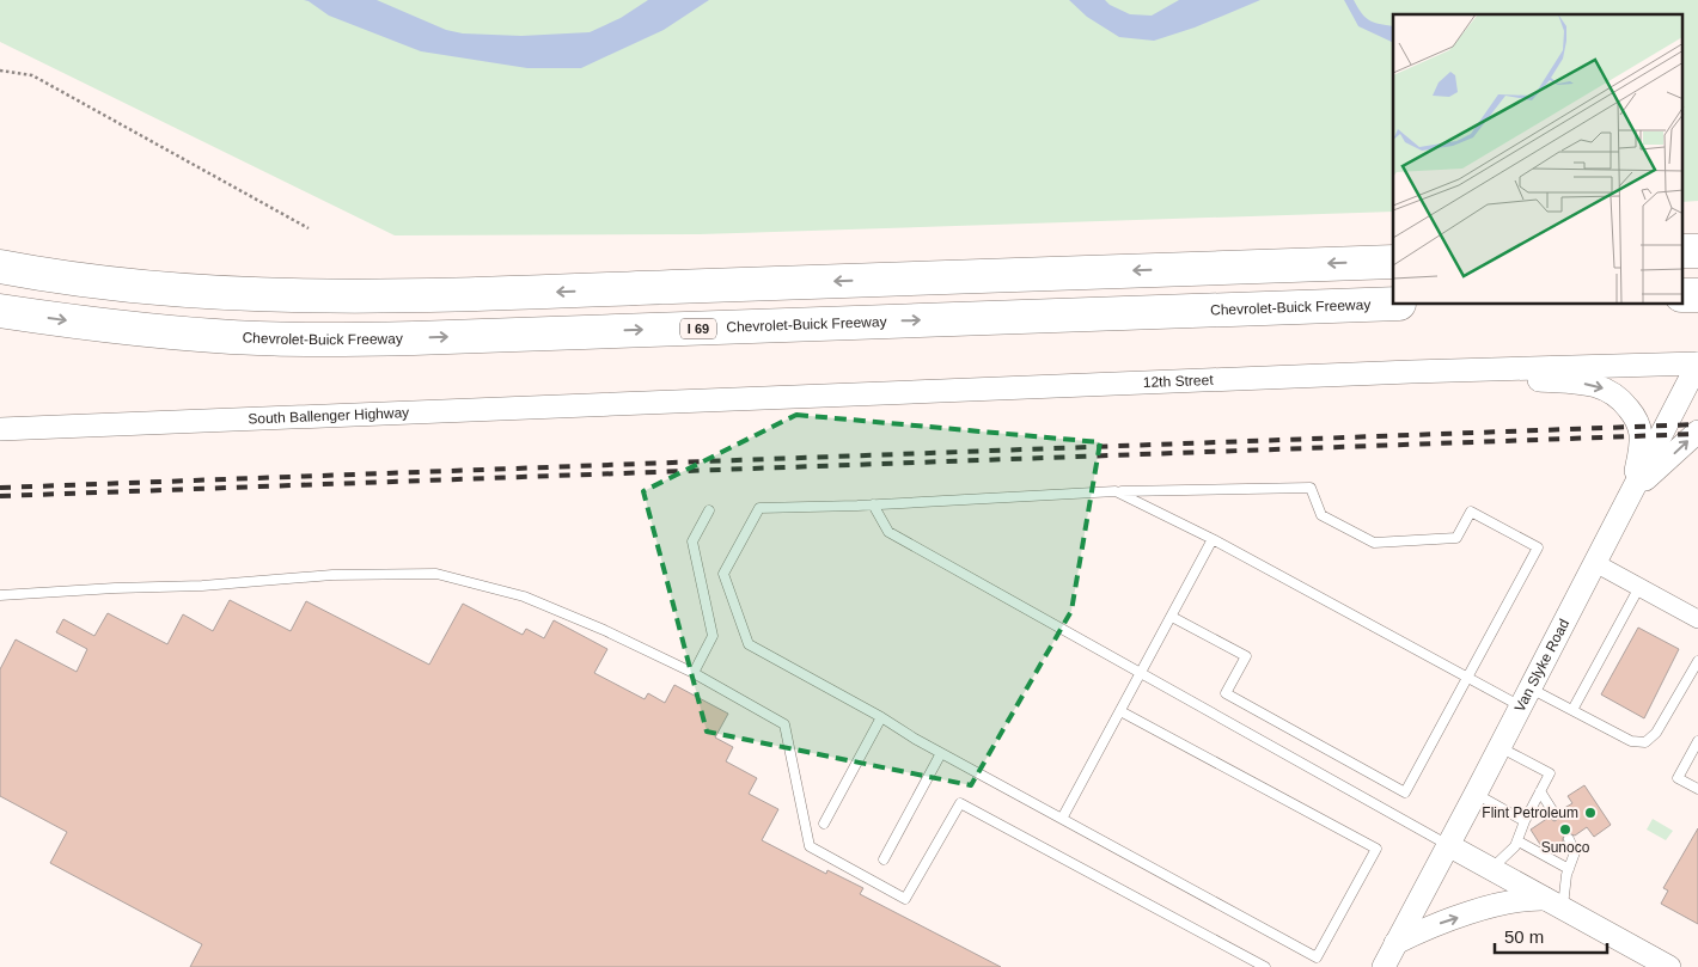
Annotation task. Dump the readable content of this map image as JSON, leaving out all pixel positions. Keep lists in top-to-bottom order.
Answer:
{
  "streets": {
    "highway": ["Chevrolet-Buick Freeway", "I 69"],
    "street": ["12th Street", "South Ballenger Highway", "Van Slyke Road"]
  },
  "crossings": [
    ["12th Street", "South Ballenger Highway"],
    ["12th Street", "Van Slyke Road"]
  ],
  "places": ["Flint Petroleum", "Sunoco"],
  "scale_bar": "50 m"
}
